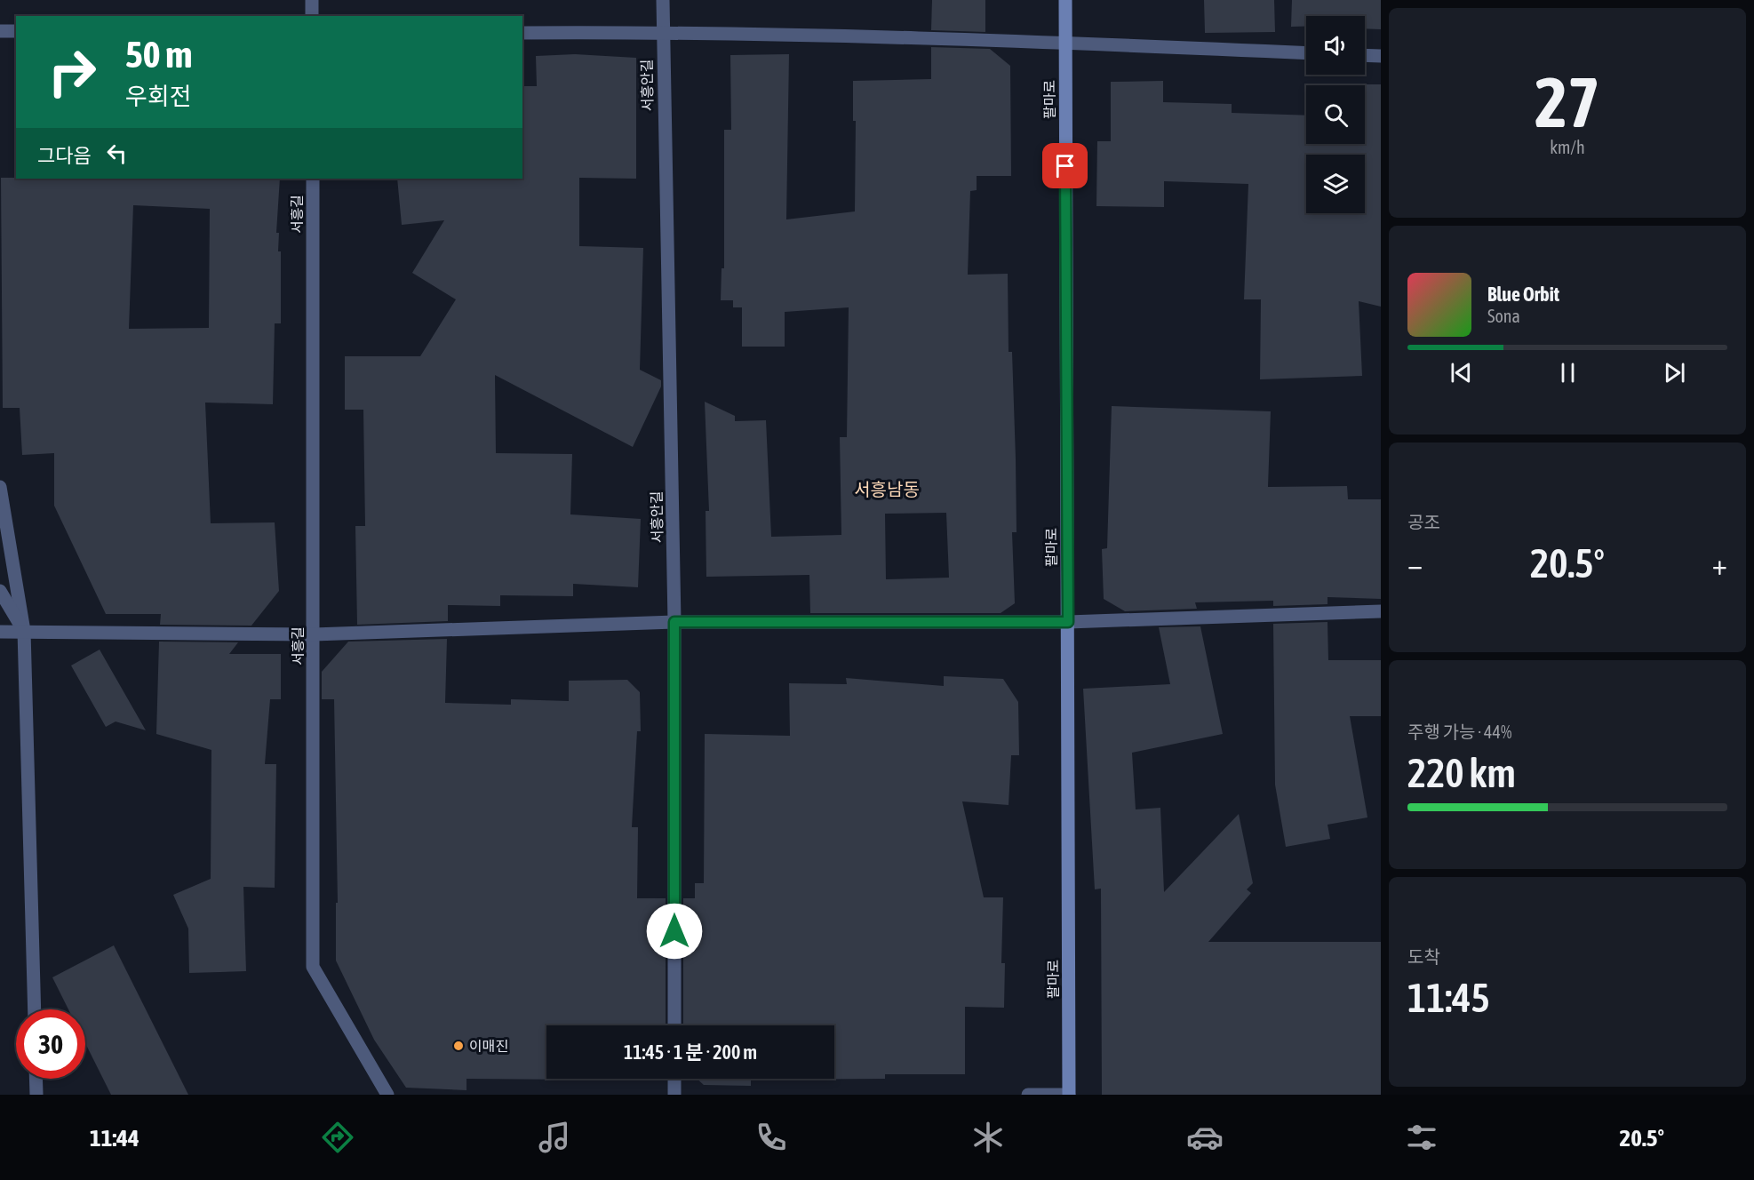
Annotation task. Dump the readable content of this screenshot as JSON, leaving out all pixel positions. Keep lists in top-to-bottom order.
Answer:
{
  "streets": {
    "street": ["서흥안길", "팔마로", "서흥길"]
  },
  "districts": ["서흥남동"],
  "places": ["이매진"],
  "page": {
    "tile": [
      ["27", "km/h"],
      "공조",
      ["주행 가능 · 44%", "220 km"],
      ["도착", "11:45"]
    ],
    "turn": ["50 m", "우회전"],
    "then": "그다음",
    "song": ["Blue Orbit", "Sona"],
    "heat": ["−", "20.5°", "+"],
    "limit": "30",
    "trip": "11:45 · 1 분 · 200 m",
    "tabs": ["11:44", "20.5°"]
  }
}
